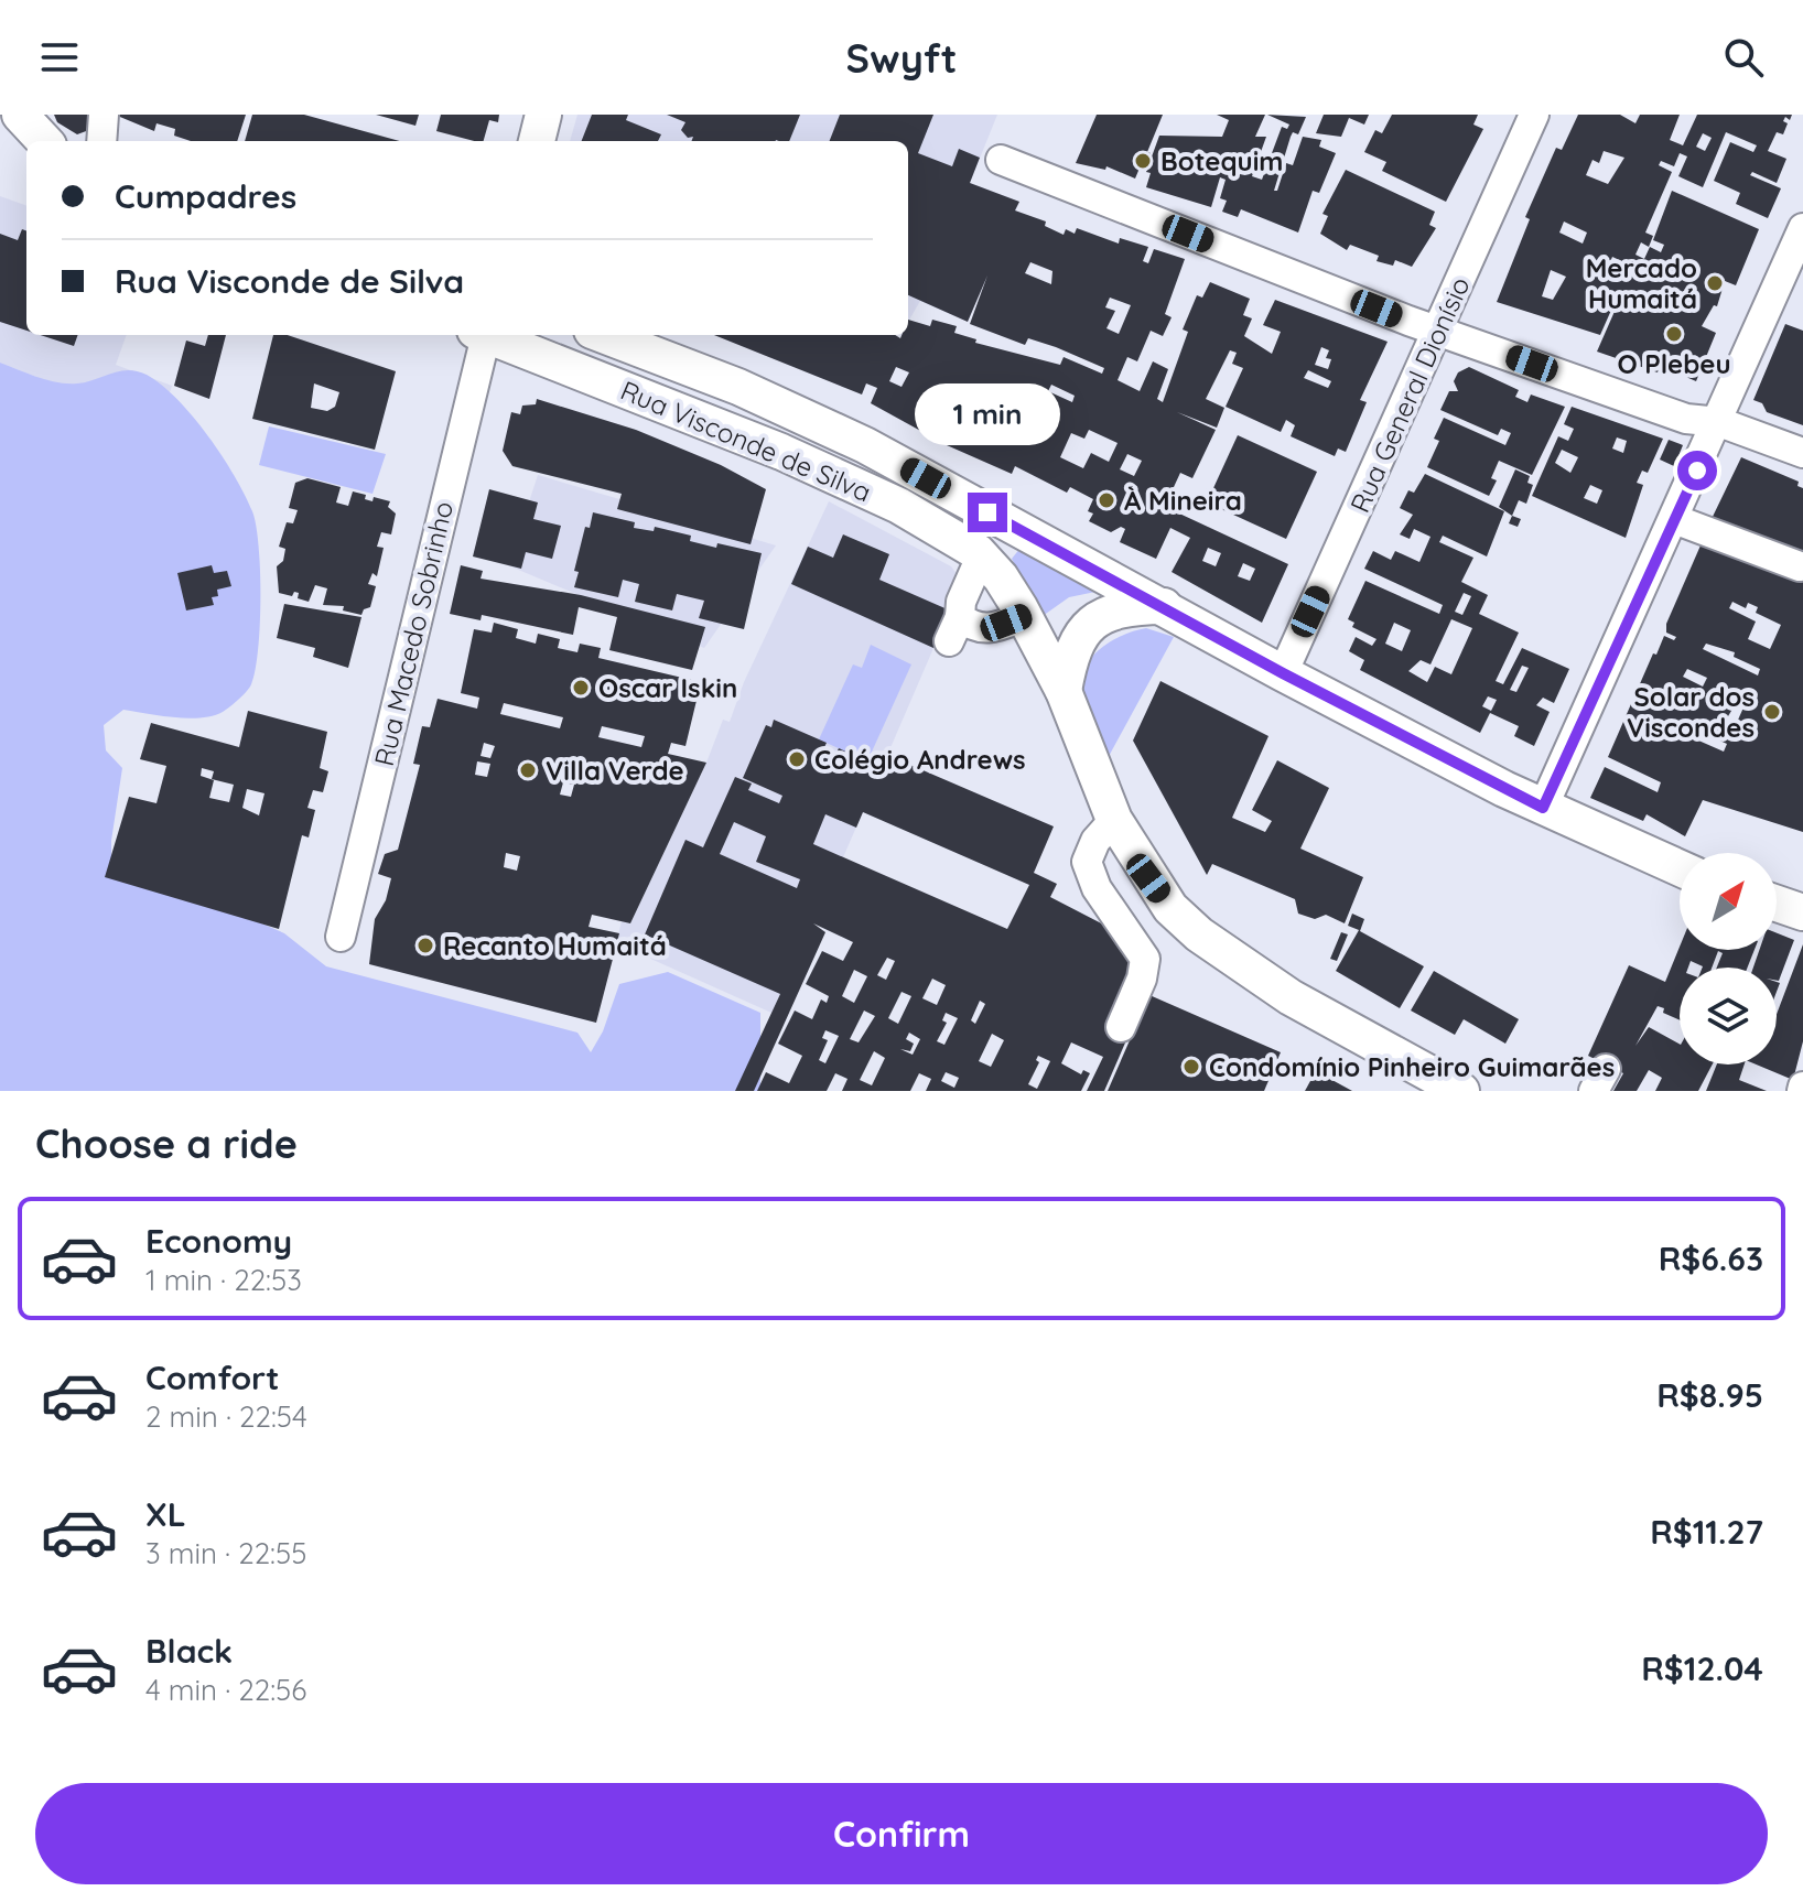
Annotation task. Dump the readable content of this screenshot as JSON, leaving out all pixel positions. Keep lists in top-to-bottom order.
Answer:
{
  "streets": {
    "main road": ["Rua Visconde de Silva"],
    "street": ["Rua General Dionísio", "Rua Macedo Sobrinho"]
  },
  "crossings": [
    ["Rua General Dionísio", "Rua Visconde de Silva"]
  ],
  "places": [
    "Botequim",
    "Mercado Humaitá",
    "O Plebeu",
    "À Mineira",
    "Oscar Iskin",
    "Solar dos Viscondes",
    "Colégio Andrews",
    "Villa Verde",
    "Recanto Humaitá",
    "Condomínio Pinheiro Guimarães"
  ],
  "north": "top right",
  "page": {
    "header": "Swyft",
    "banner": ["Cumpadres", "Rua Visconde de Silva"],
    "bubble": "1 min",
    "heading": "Choose a ride",
    "list": [
      {
        "name": "Economy",
        "note": "1 min · 22:53",
        "value": "R$6.63"
      },
      {
        "name": "Comfort",
        "note": "2 min · 22:54",
        "value": "R$8.95"
      },
      {
        "name": "XL",
        "note": "3 min · 22:55",
        "value": "R$11.27"
      },
      {
        "name": "Black",
        "note": "4 min · 22:56",
        "value": "R$12.04"
      }
    ],
    "buttons": "Confirm"
  }
}
